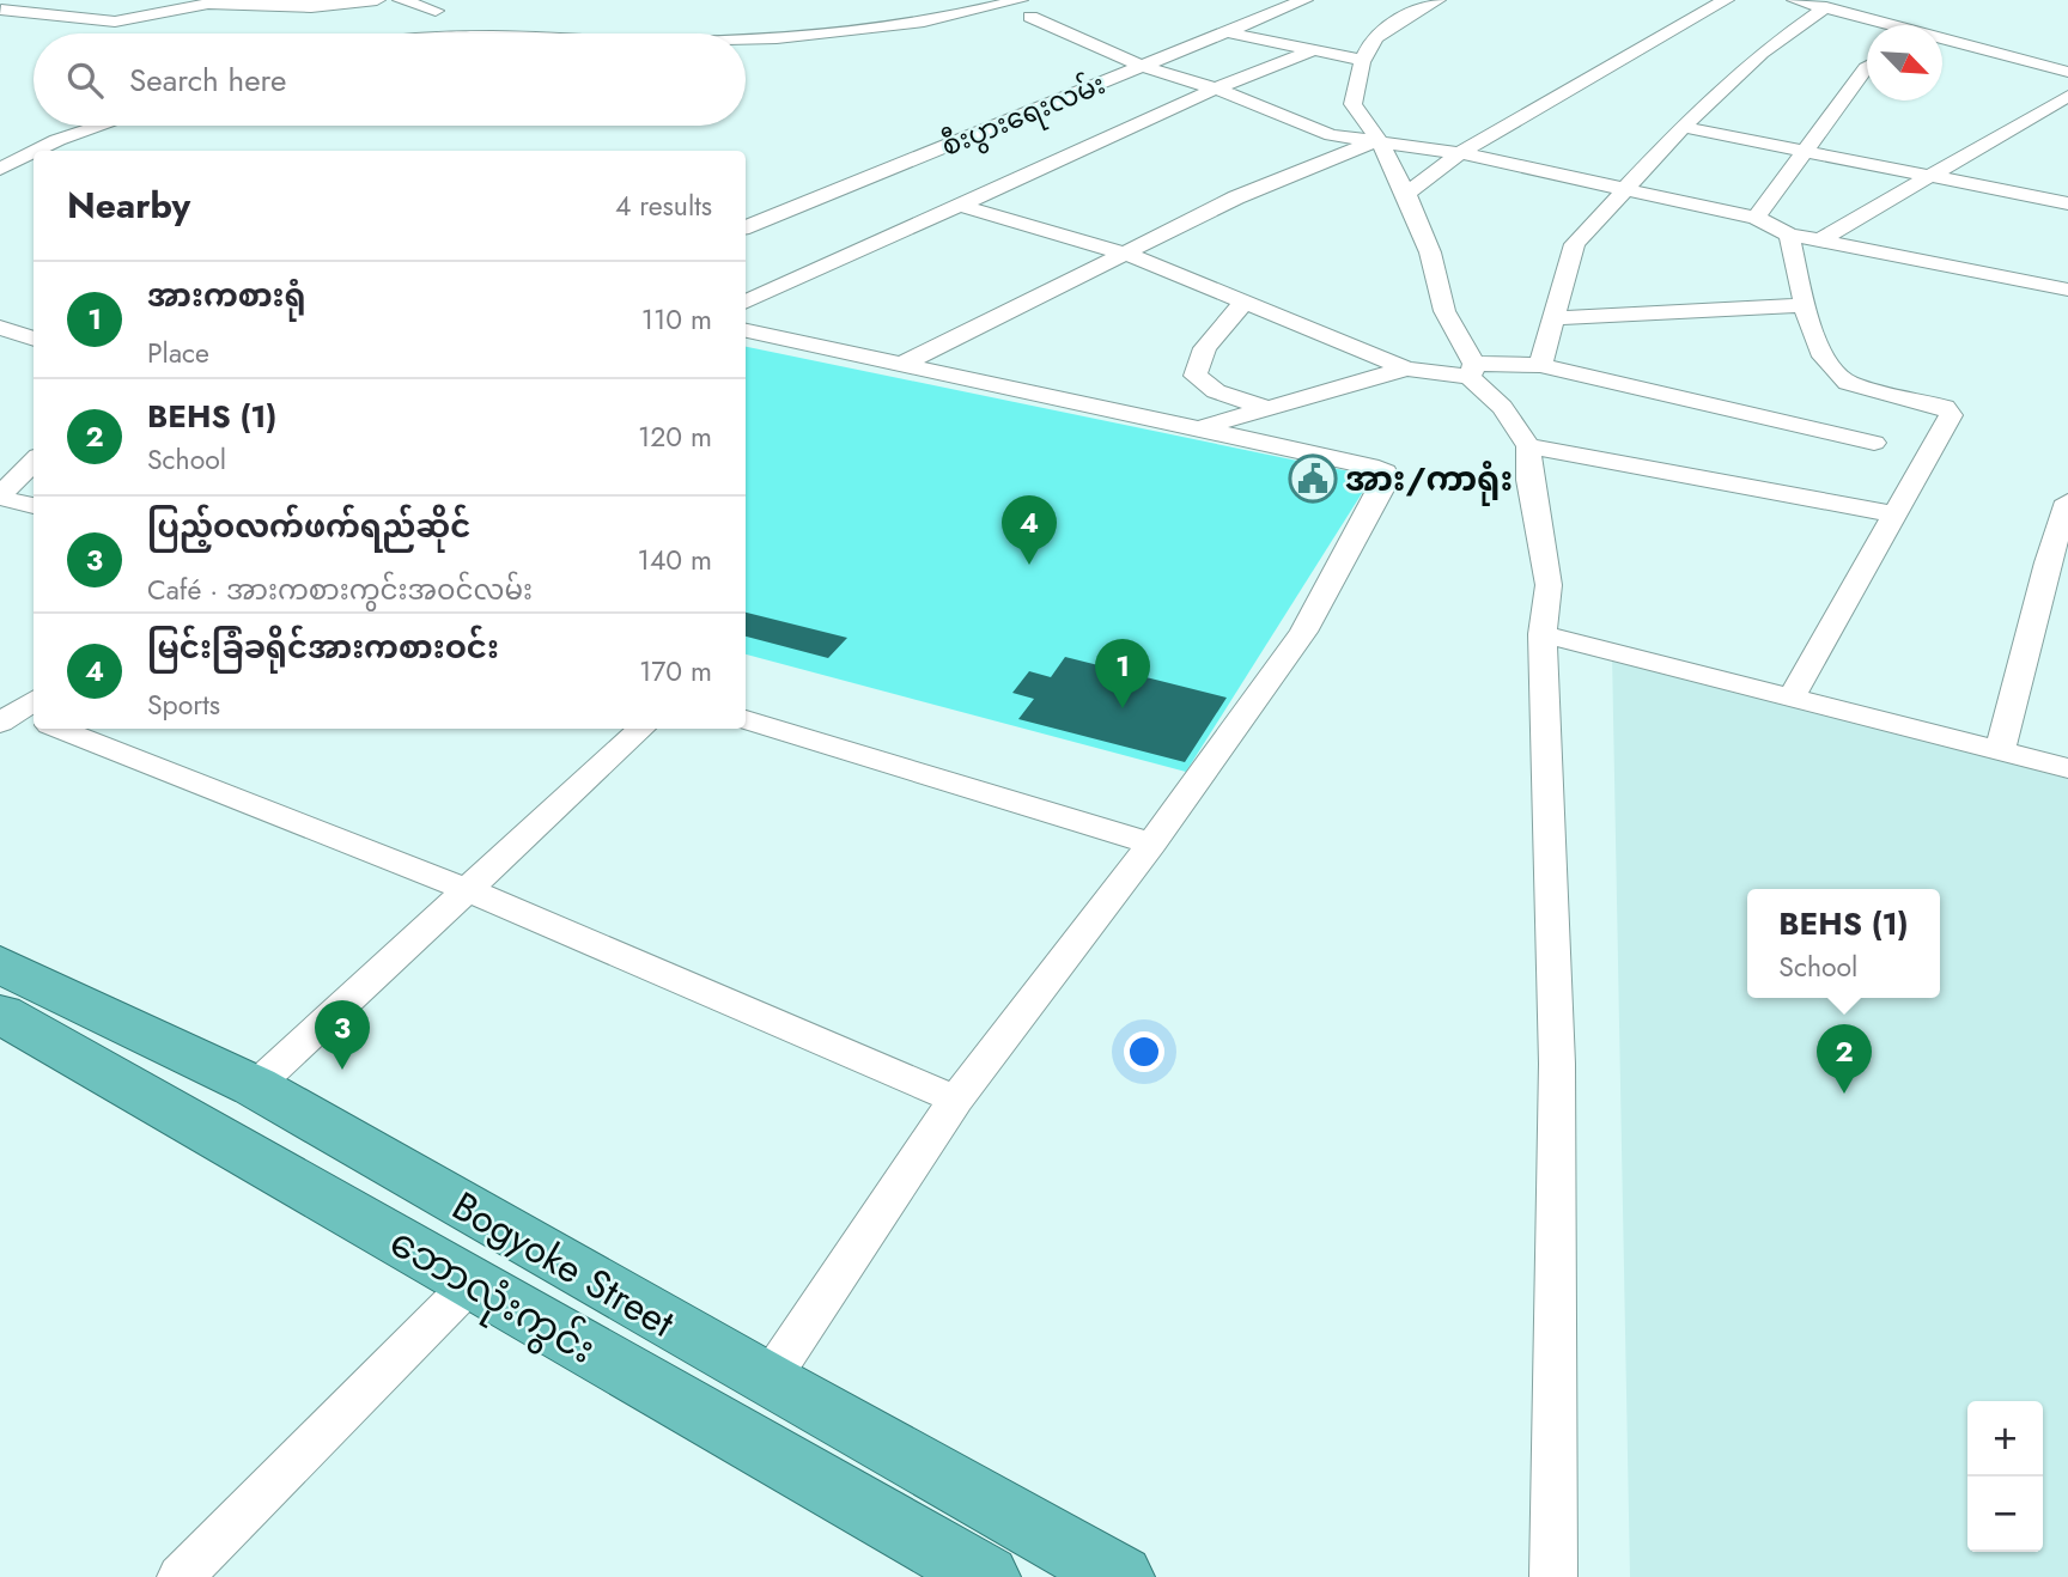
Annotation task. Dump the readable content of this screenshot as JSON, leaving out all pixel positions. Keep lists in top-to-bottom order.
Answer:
{
  "streets": {
    "highway": ["Bogyoke Street", "ဘောလုံးကွင်း"],
    "street": ["စီးပွားရေးလမ်း"]
  },
  "crossings": [
    ["Bogyoke Street", "ဘောလုံးကွင်း"]
  ],
  "places": {
    "public building": ["အား/ကာရုံး"]
  },
  "north": "bottom right",
  "page": {
    "search": "Search here",
    "heading": ["Nearby", "4 results"],
    "list": [
      {
        "mark": "1",
        "name": "အားကစားရုံ",
        "note": "Place",
        "value": "110 m"
      },
      {
        "mark": "2",
        "name": "BEHS (1)",
        "note": "School",
        "value": "120 m"
      },
      {
        "mark": "3",
        "name": "ပြည့်ဝလက်ဖက်ရည်ဆိုင်",
        "note": "Café · အားကစားကွင်းအဝင်လမ်း",
        "value": "140 m"
      },
      {
        "mark": "4",
        "name": "မြင်းခြံခရိုင်အားကစားဝင်း",
        "note": "Sports",
        "value": "170 m"
      }
    ],
    "pins": [
      "4",
      "1",
      "3",
      "2"
    ],
    "popup": ["BEHS (1)", "School"],
    "map_buttons": ["+", "−"]
  }
}
